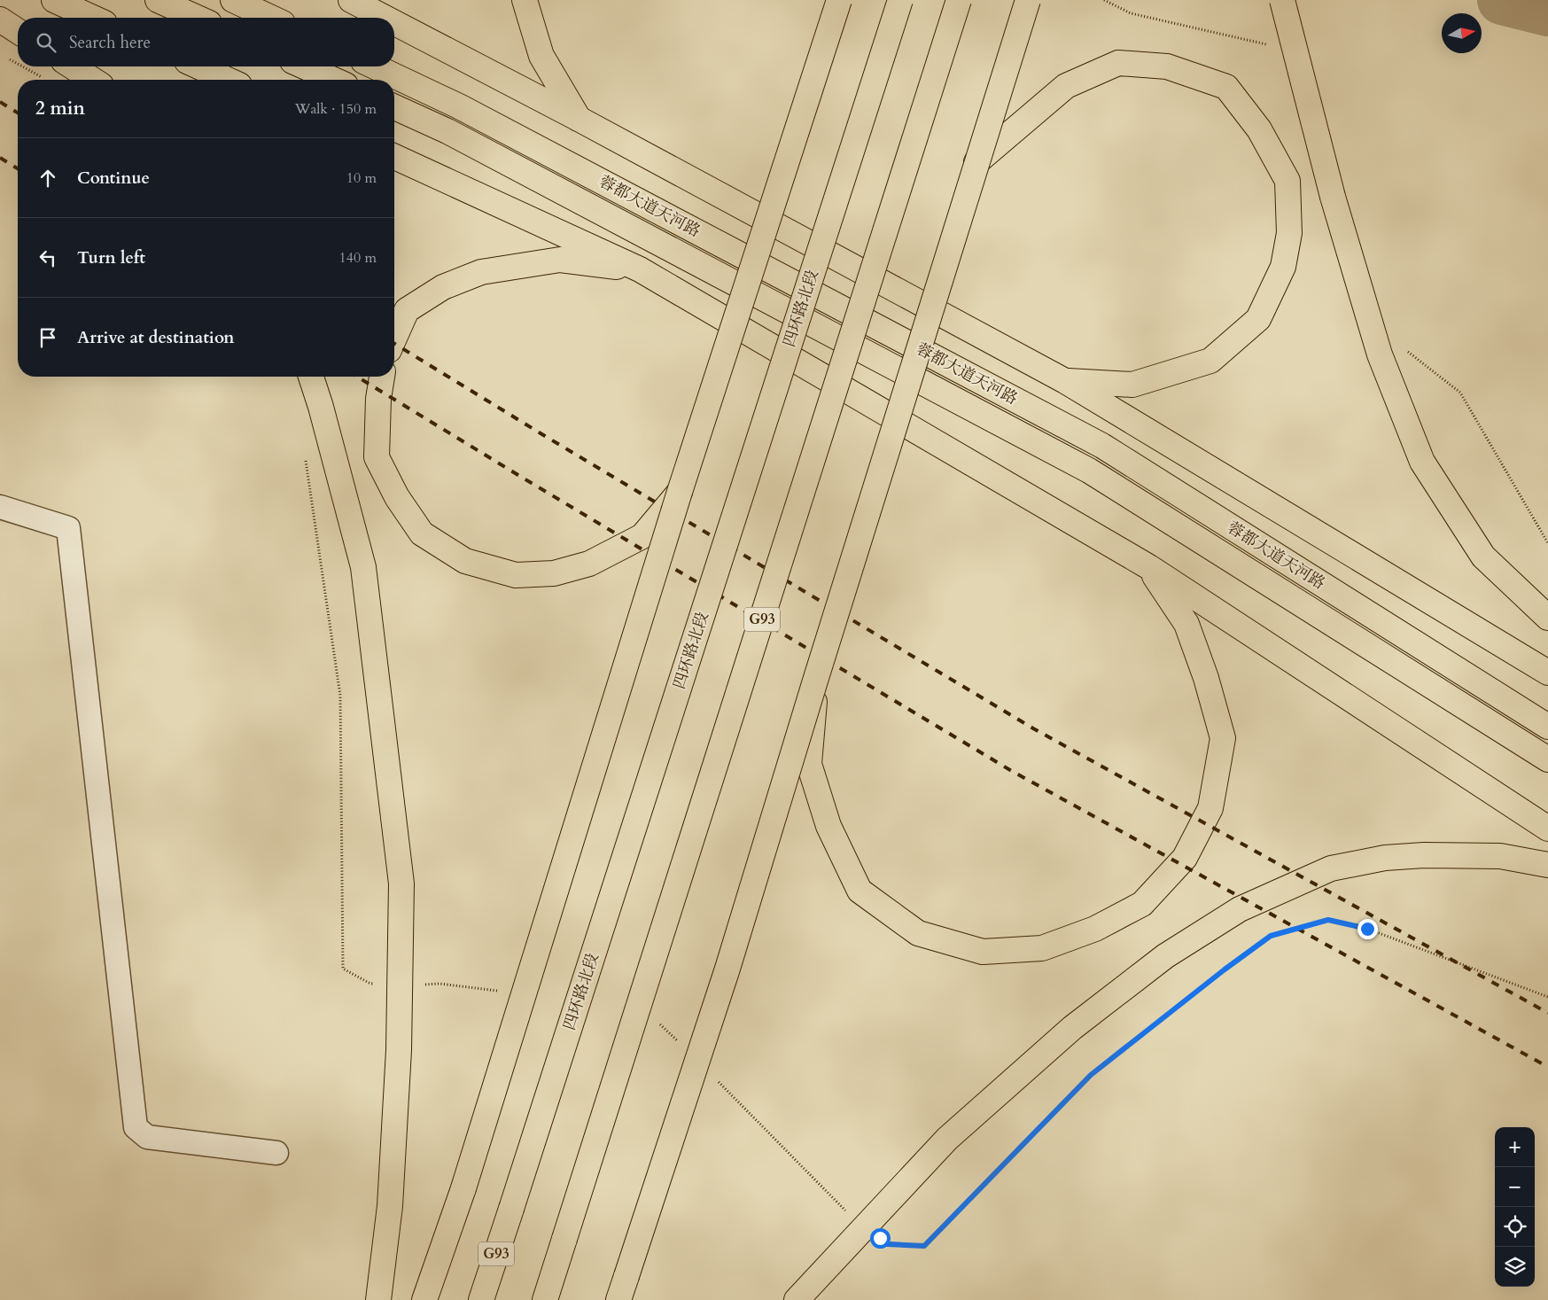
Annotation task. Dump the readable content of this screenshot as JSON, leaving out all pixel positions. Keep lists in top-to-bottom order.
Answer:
{
  "streets": {
    "main road": ["蓉都大道天河路", "四环路北段", "G93"]
  },
  "north": "right",
  "page": {
    "search": "Search here",
    "heading": ["2 min", "Walk · 150 m"],
    "list": [
      ["Continue", "10 m"],
      ["Turn left", "140 m"],
      "Arrive at destination"
    ],
    "map_buttons": ["+", "−"]
  }
}
